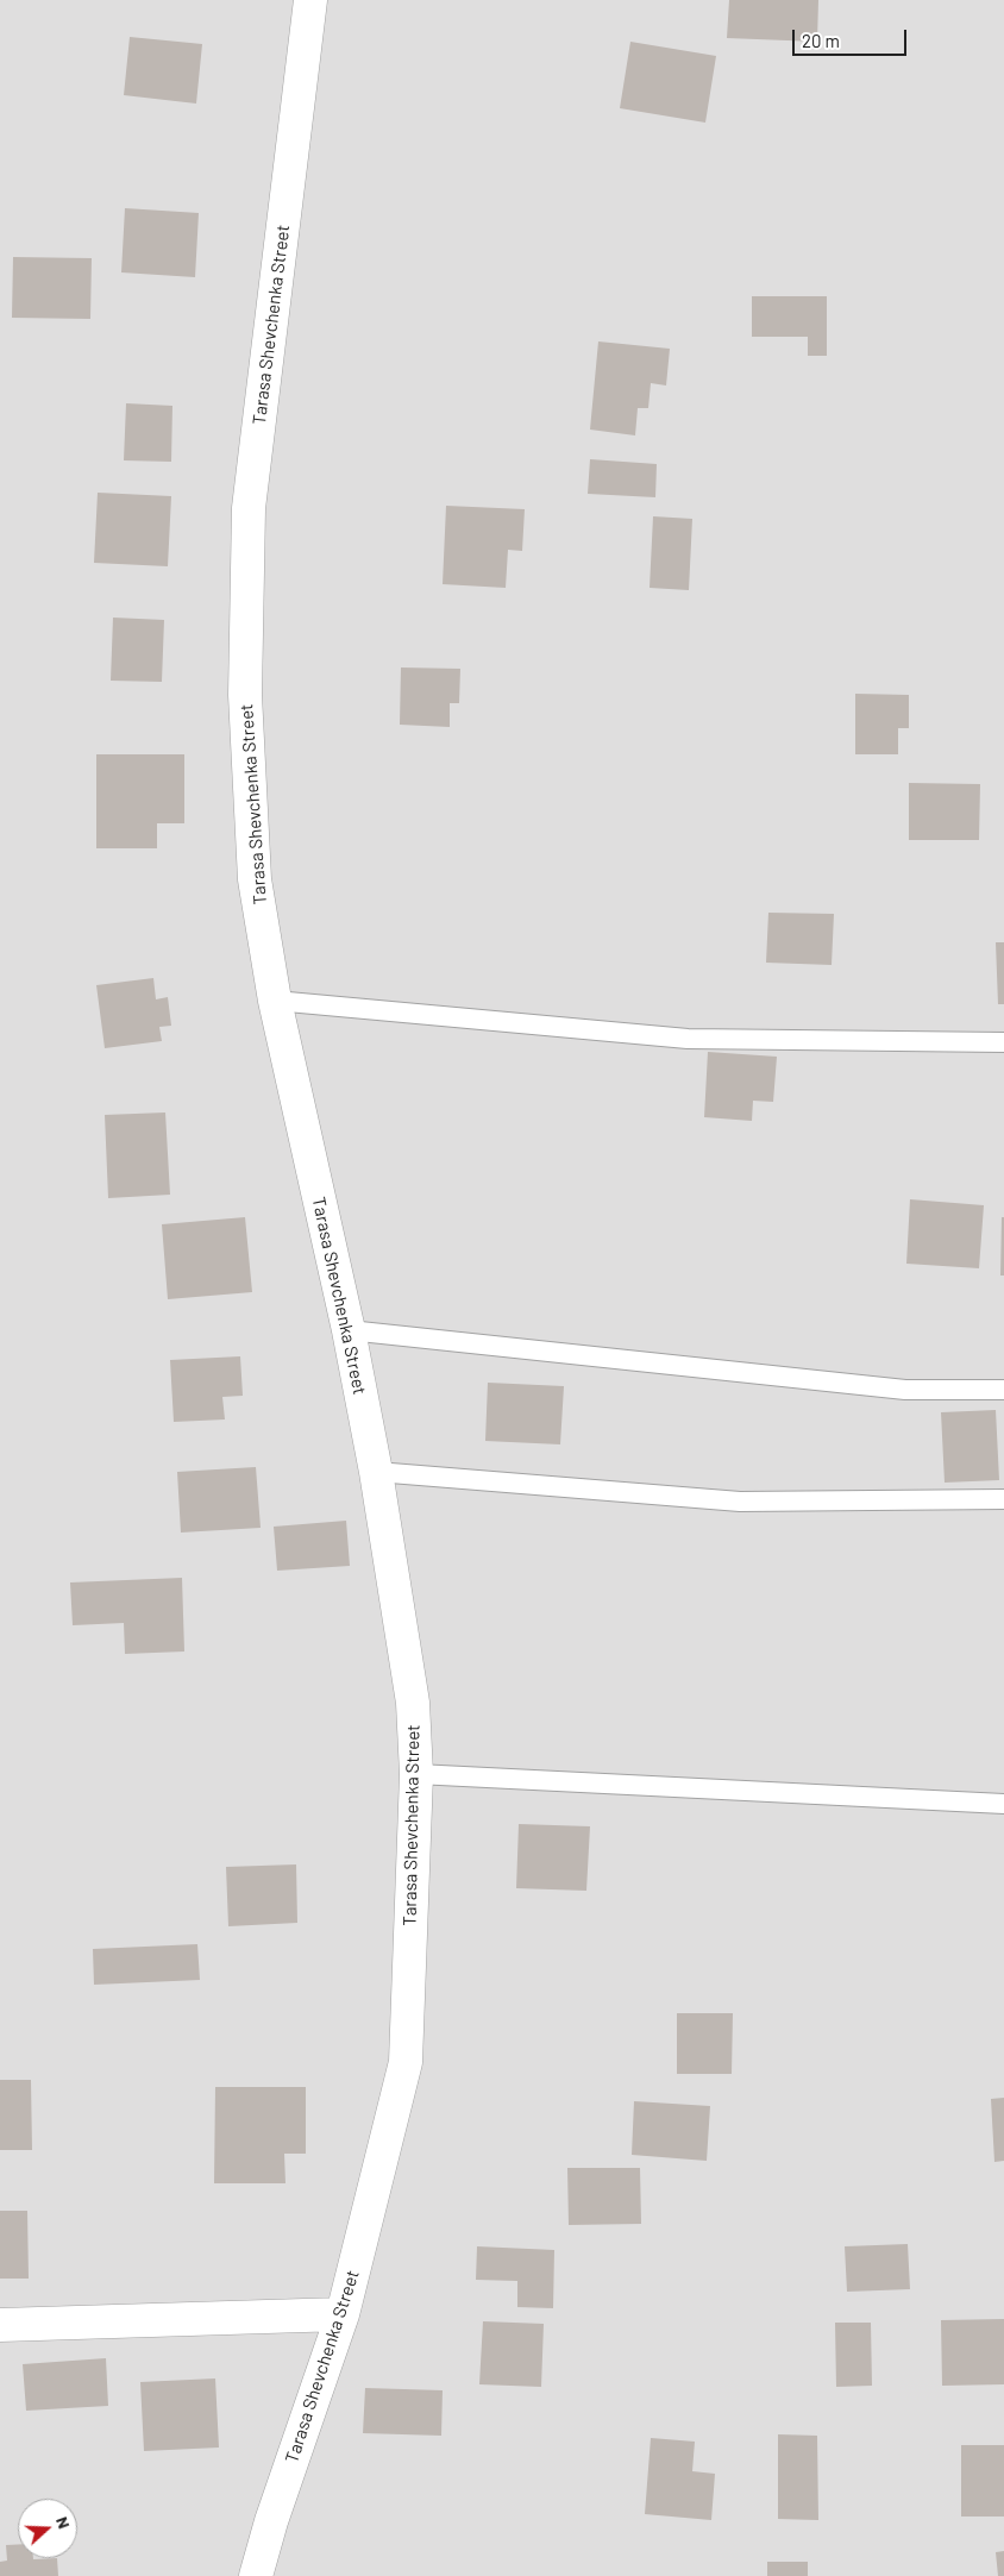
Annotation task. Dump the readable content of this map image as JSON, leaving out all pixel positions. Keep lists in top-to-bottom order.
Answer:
{
  "streets": {
    "street": ["Tarasa Shevchenka Street"]
  },
  "scale_bar": "20 m",
  "north": "right"
}
